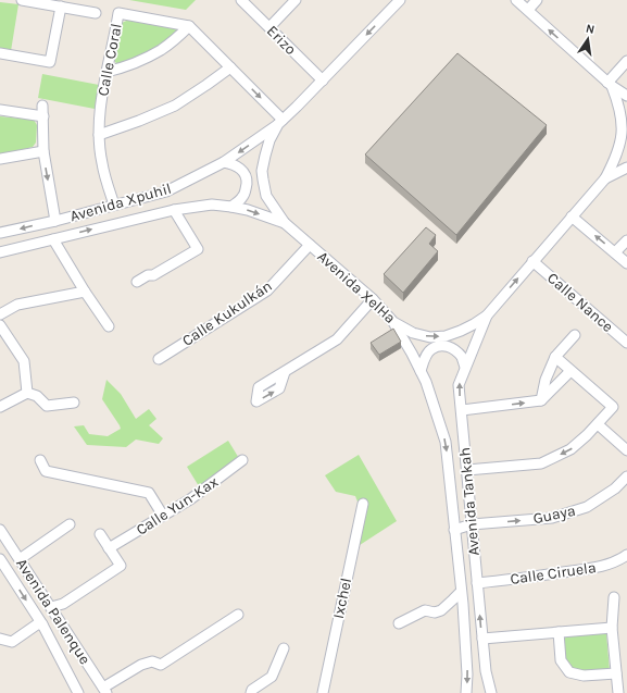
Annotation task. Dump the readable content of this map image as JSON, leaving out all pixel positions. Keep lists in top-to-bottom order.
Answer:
{
  "streets": {
    "street": [
      "Erizo",
      "Calle Coral",
      "Avenida Xpuhil",
      "Avenida XelHa",
      "Calle Nance",
      "Calle Kukulkán",
      "Avenida Tankah",
      "Calle Yun-Kax",
      "Guaya",
      "Calle Ciruela",
      "Ixchel",
      "Avenida Palenque"
    ]
  },
  "crossings": [
    ["Erizo", "Avenida XelHa"],
    ["Calle Coral", "Avenida Xpuhil"],
    ["Avenida Xpuhil", "Avenida XelHa"],
    ["Avenida XelHa", "Calle Nance"],
    ["Avenida XelHa", "Calle Kukulkán"],
    ["Avenida XelHa", "Avenida Tankah"],
    ["Avenida Tankah", "Guaya"],
    ["Avenida Tankah", "Calle Ciruela"]
  ],
  "north": "top"
}
